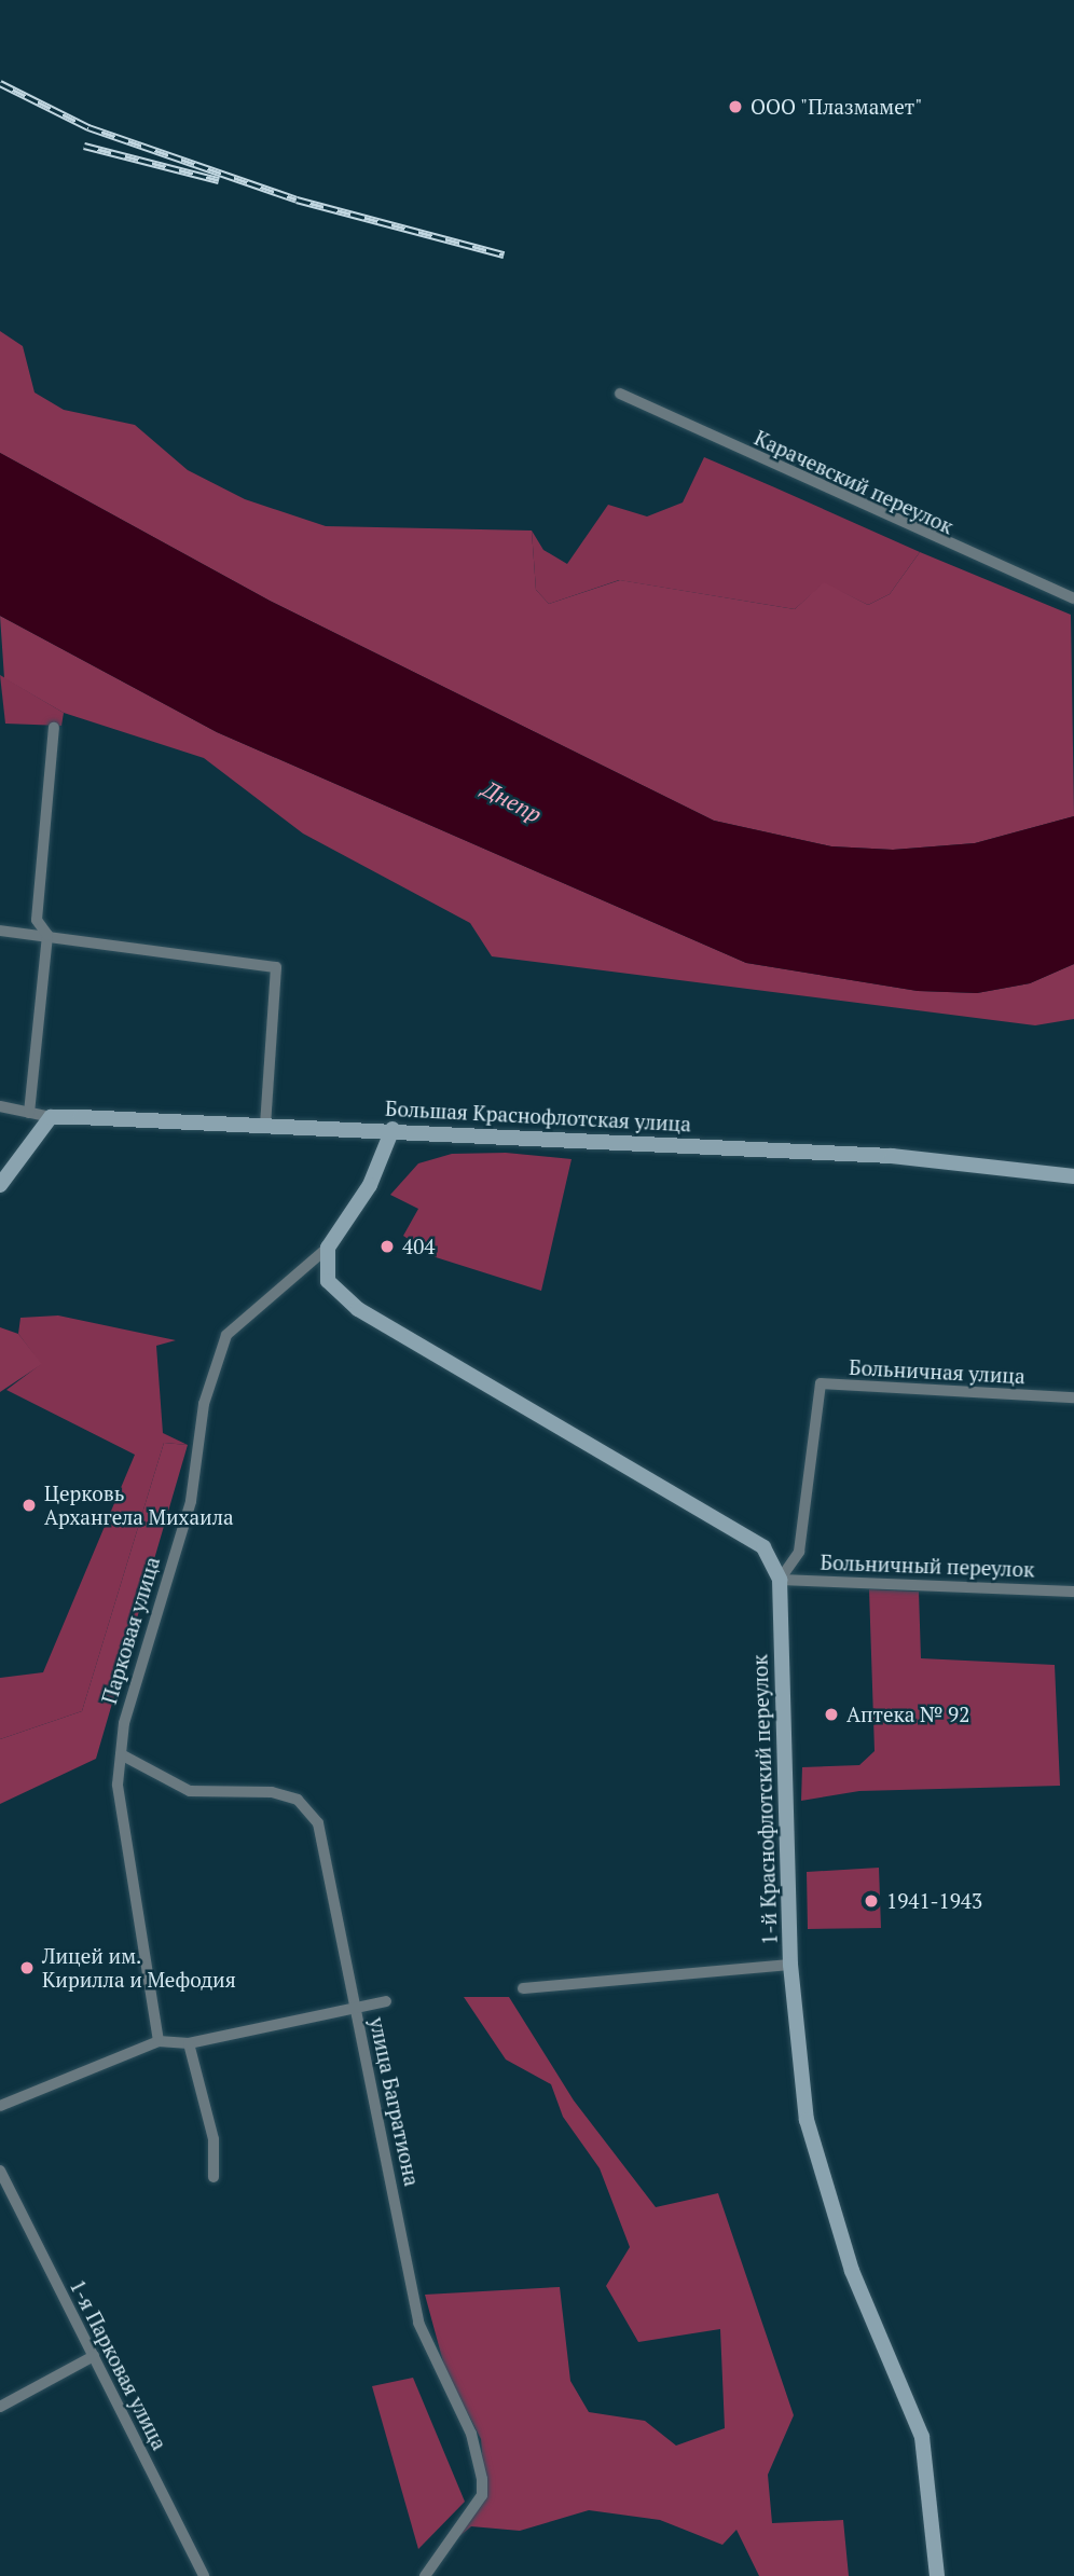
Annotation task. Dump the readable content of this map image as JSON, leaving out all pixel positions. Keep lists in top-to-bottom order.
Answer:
{
  "streets": {
    "street": [
      "Карачевский переулок",
      "Большая Краснофлотская улица",
      "Больничная улица",
      "Больничный переулок",
      "Парковая улица",
      "1-й Краснофлотский переулок",
      "улица Багратиона",
      "1-я Парковая улица"
    ]
  },
  "crossings": [
    ["Большая Краснофлотская улица", "Парковая улица"],
    ["Больничная улица", "Больничный переулок"],
    ["Больничная улица", "1-й Краснофлотский переулок"],
    ["Больничный переулок", "1-й Краснофлотский переулок"],
    ["Парковая улица", "1-й Краснофлотский переулок"],
    ["Парковая улица", "улица Багратиона"]
  ],
  "water": ["Днепр"],
  "places": [
    "ООО \"Плазмамет\"",
    "404",
    "Церковь Архангела Михаила",
    "Аптека № 92",
    "1941-1943",
    "Лицей им. Кирилла и Мефодия"
  ]
}
